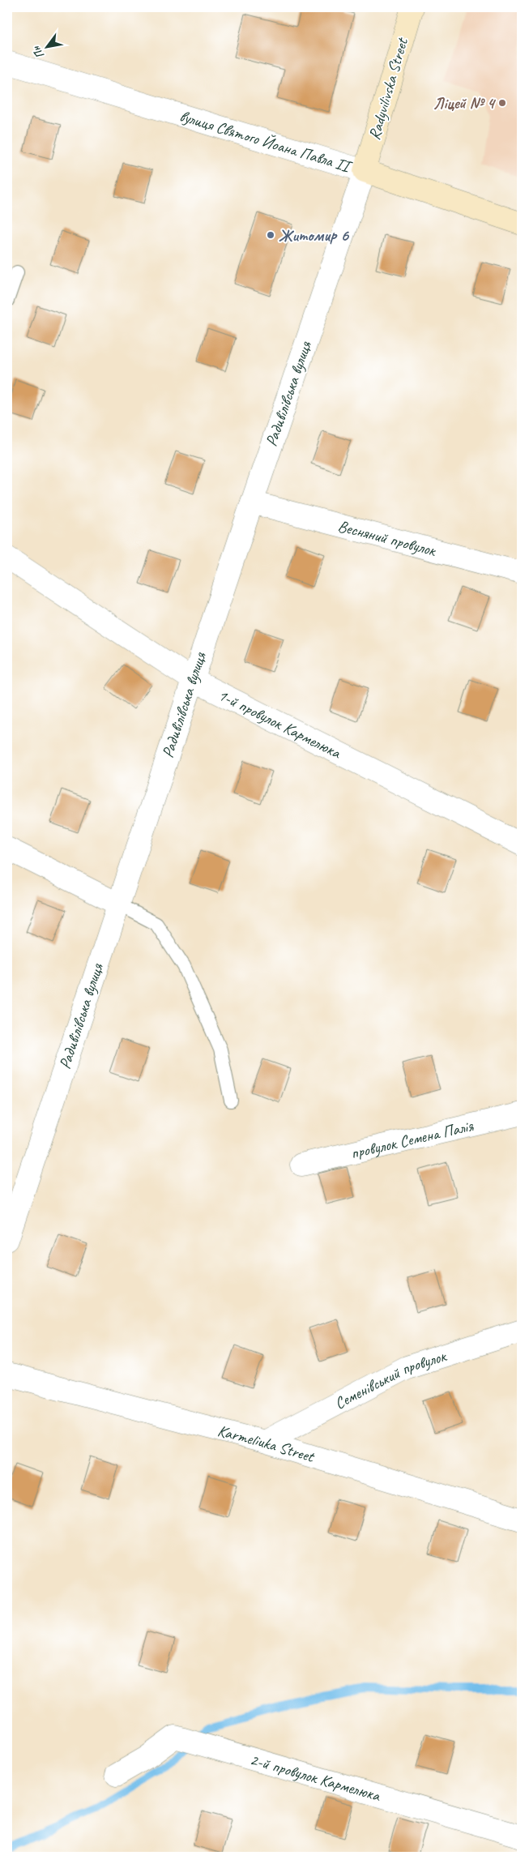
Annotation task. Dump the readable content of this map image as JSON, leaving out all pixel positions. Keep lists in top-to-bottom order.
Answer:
{
  "streets": {
    "street": [
      "Radyvilivska Street",
      "вулиця Святого Йоана Павла II",
      "Радивілівська вулиця",
      "Весняний провулок",
      "1-й провулок Кармелюка",
      "провулок Семена Палія",
      "Семенівський провулок",
      "Karmeliuka Street",
      "2-й провулок Кармелюка"
    ]
  },
  "crossings": [
    ["Radyvilivska Street", "вулиця Святого Йоана Павла II"],
    ["Radyvilivska Street", "Радивілівська вулиця"],
    ["вулиця Святого Йоана Павла II", "Радивілівська вулиця"],
    ["Радивілівська вулиця", "Весняний провулок"],
    ["Радивілівська вулиця", "1-й провулок Кармелюка"],
    ["Семенівський провулок", "Karmeliuka Street"]
  ],
  "places": ["Ліцей № 4", "Житомир 6"],
  "north": "bottom left"
}
